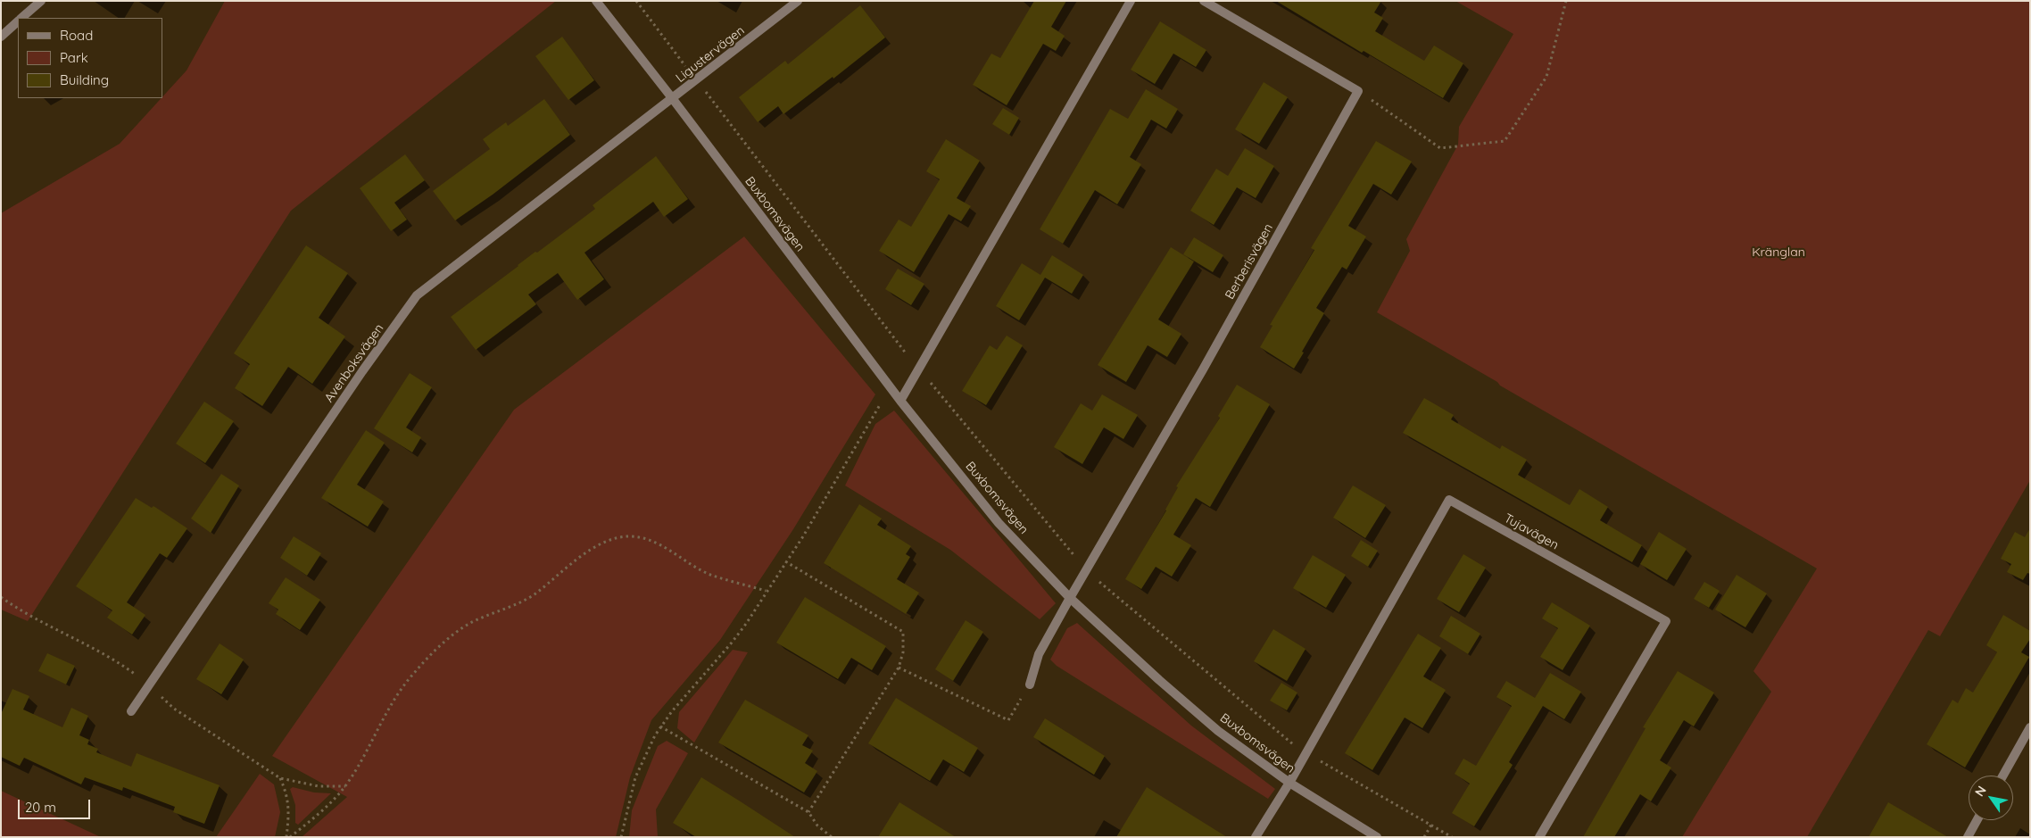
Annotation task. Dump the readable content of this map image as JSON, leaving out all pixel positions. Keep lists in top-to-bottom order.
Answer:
{
  "streets": {
    "street": [
      "Ligustervägen",
      "Buxbomsvägen",
      "Berberisvägen",
      "Avenboksvägen",
      "Tujavägen"
    ]
  },
  "crossings": [
    ["Ligustervägen", "Buxbomsvägen"],
    ["Ligustervägen", "Avenboksvägen"],
    ["Buxbomsvägen", "Berberisvägen"],
    ["Buxbomsvägen", "Avenboksvägen"],
    ["Buxbomsvägen", "Tujavägen"]
  ],
  "parks": ["Kränglan"],
  "legend": ["Road", "Park", "Building"],
  "scale_bar": "20 m",
  "north": "top left"
}
